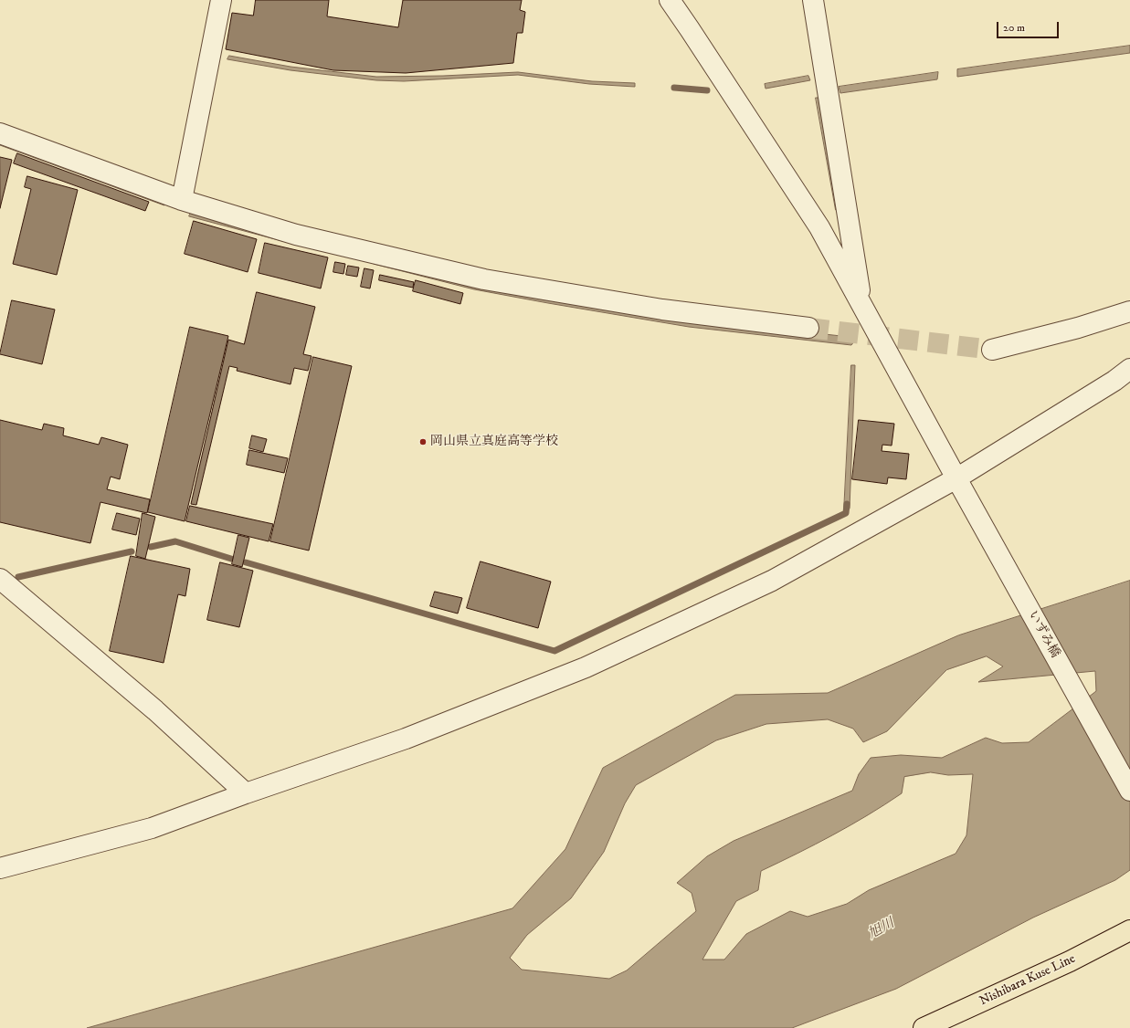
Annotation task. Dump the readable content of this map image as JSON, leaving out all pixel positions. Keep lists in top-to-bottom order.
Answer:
{
  "streets": {
    "main road": ["Nishibara Kuse Line"],
    "street": ["いずみ橋"]
  },
  "water": ["旭川"],
  "places": ["岡山県立真庭高等学校"],
  "scale_bar": "20 m"
}
